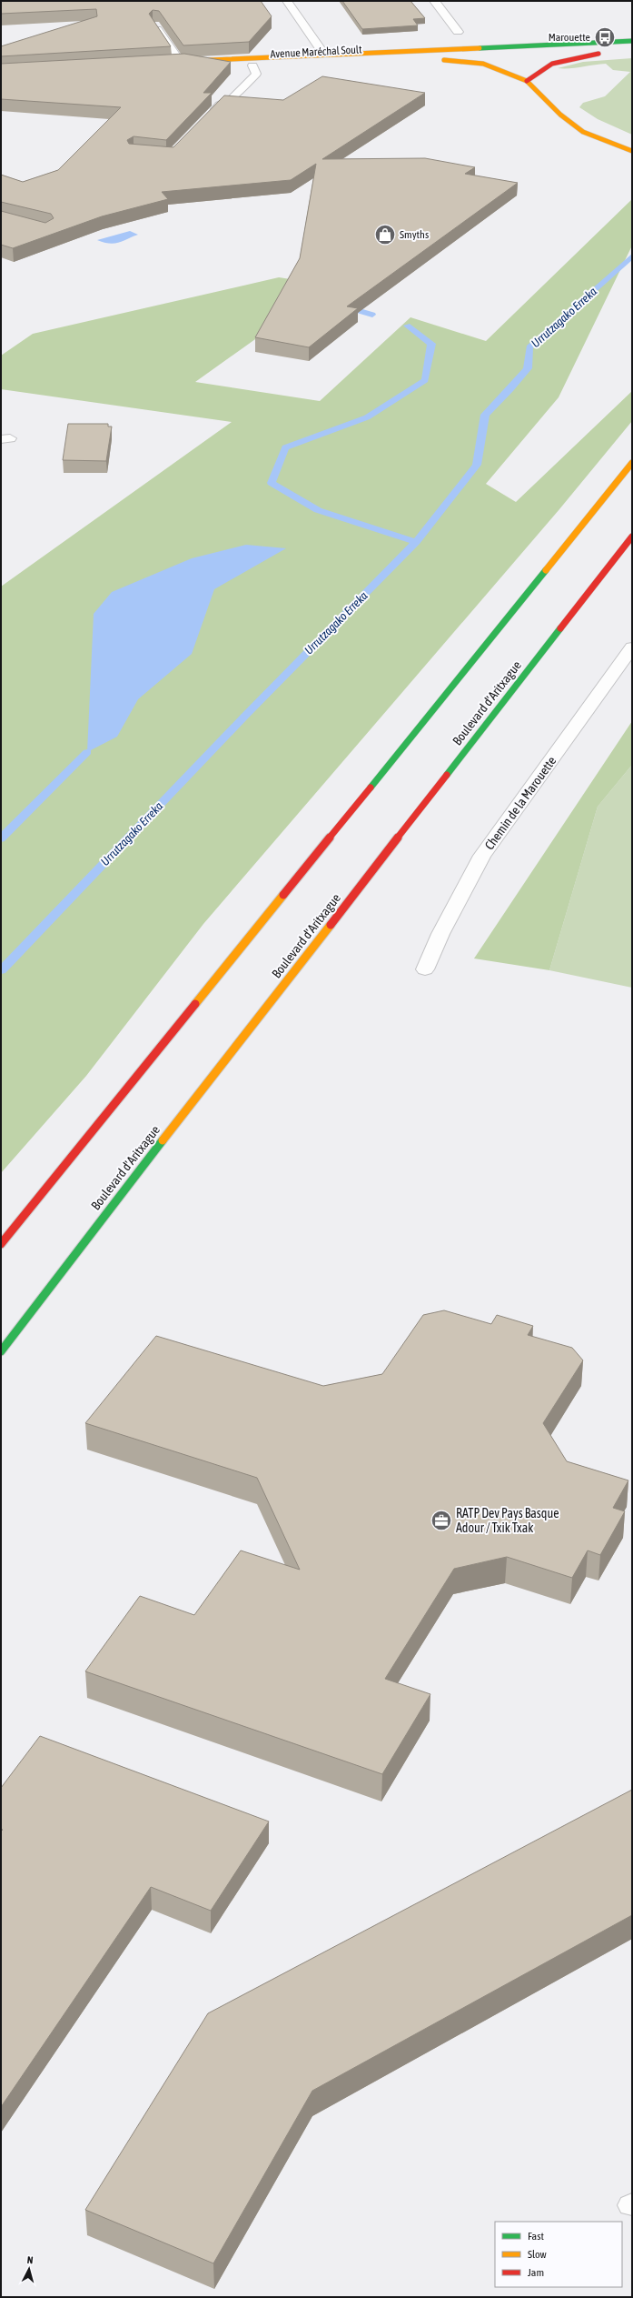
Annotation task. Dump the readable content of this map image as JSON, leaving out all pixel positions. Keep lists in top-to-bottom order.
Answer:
{
  "streets": {
    "main road": ["Avenue Maréchal Soult", "Boulevard d'Aritxague"],
    "street": ["Chemin de la Marouette"]
  },
  "water": ["Urrutzagako Erreka"],
  "places": {
    "bus stop": ["Marouette"],
    "shop": ["Smyths"],
    "office": ["RATP Dev Pays Basque Adour / Txik Txak"]
  },
  "legend": ["Fast", "Slow", "Jam"],
  "north": "top"
}
